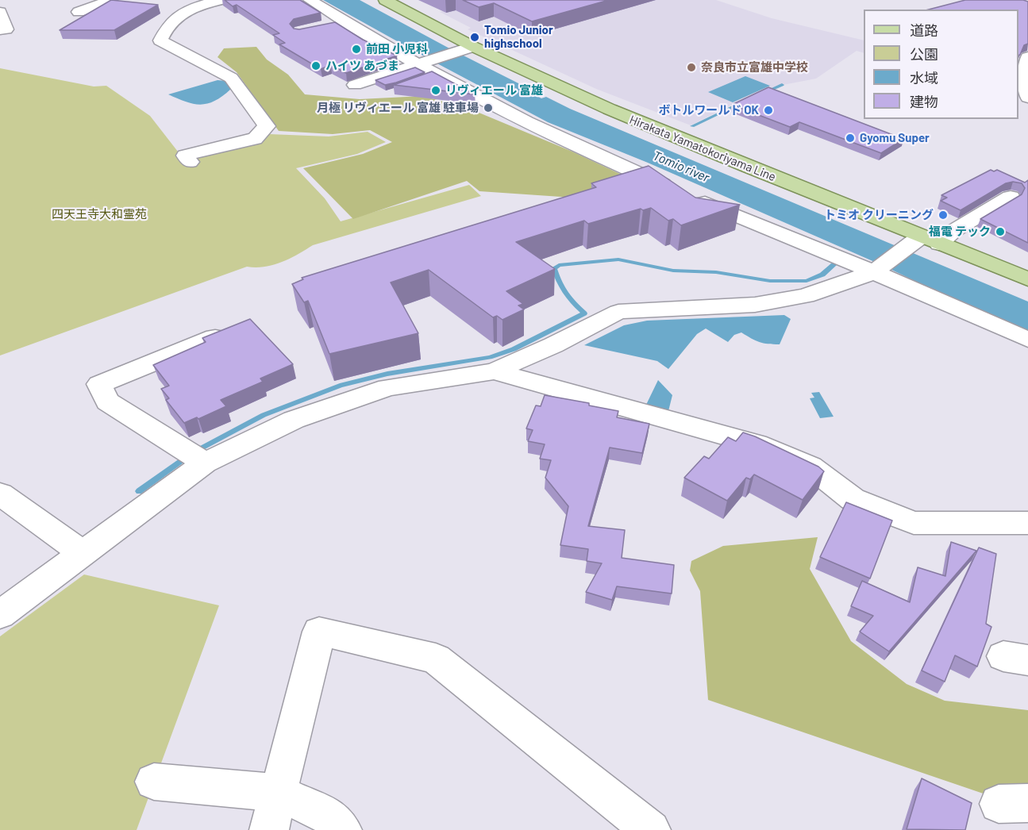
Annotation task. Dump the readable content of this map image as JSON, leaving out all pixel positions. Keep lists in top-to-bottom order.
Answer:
{
  "streets": {
    "main road": ["Hirakata Yamatokoriyama Line"]
  },
  "water": ["Tomio river"],
  "parks": ["四天王寺大和霊苑"],
  "places": [
    "Tomio Junior highschool",
    "前田 小児科",
    "ハイツ あづま",
    "奈良市立富雄中学校",
    "リヴィエール 富雄",
    "月極 リヴィエール 富雄 駐車場",
    "ボトルワールド OK",
    "Gyomu Super",
    "トミオ クリーニング",
    "福電 テック"
  ],
  "legend": [
    "道路",
    "公園",
    "水域",
    "建物"
  ]
}
